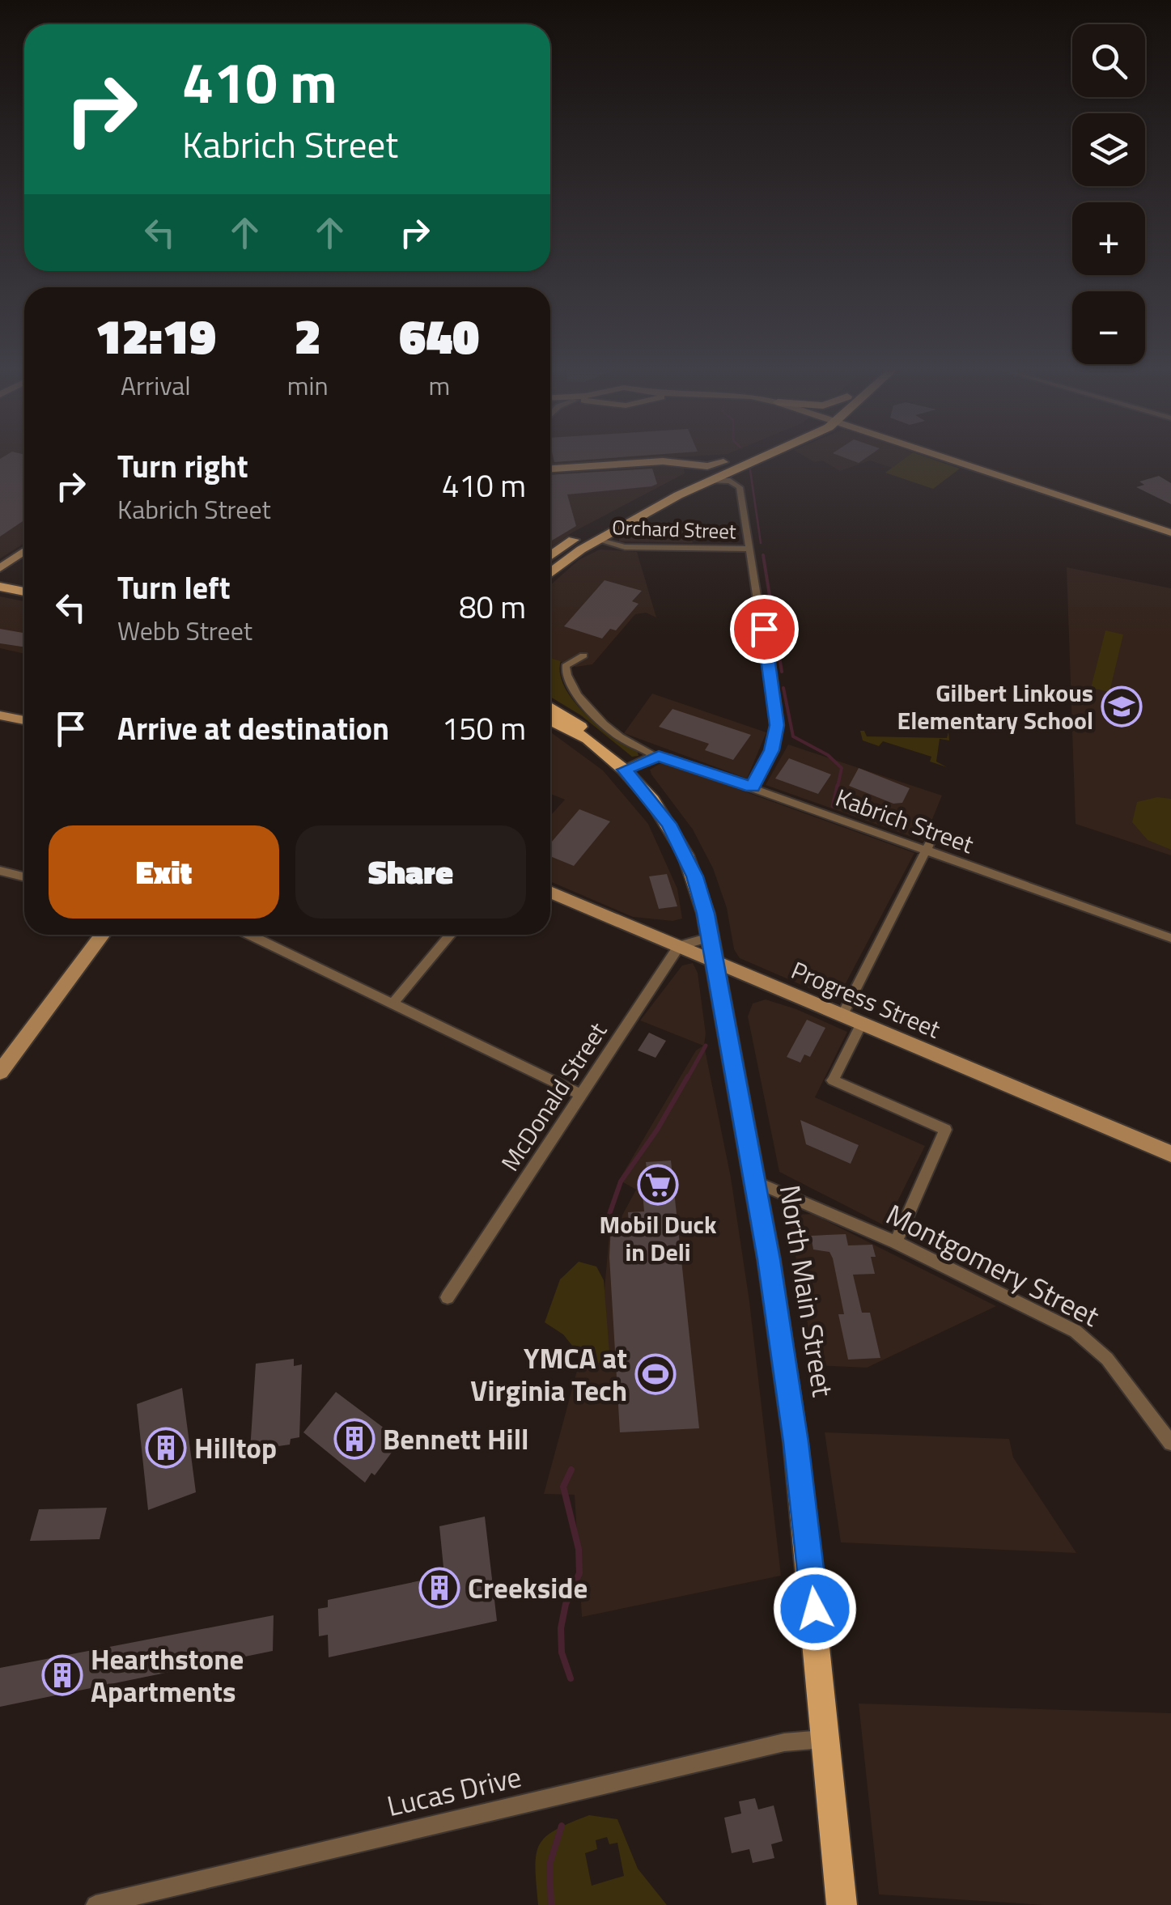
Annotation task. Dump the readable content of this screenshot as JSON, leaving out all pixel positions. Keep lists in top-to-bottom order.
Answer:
{
  "streets": {
    "main road": ["North Main Street"],
    "street": [
      "Orchard Street",
      "Kabrich Street",
      "Progress Street",
      "McDonald Street",
      "Montgomery Street",
      "Lucas Drive"
    ]
  },
  "crossings": [
    ["Progress Street", "McDonald Street"],
    ["Progress Street", "North Main Street"],
    ["Montgomery Street", "North Main Street"],
    ["North Main Street", "Lucas Drive"]
  ],
  "places": {
    "school or university": ["Gilbert Linkous Elementary School"],
    "supermarket": ["Mobil Duck in Deli"],
    "sports": ["YMCA at Virginia Tech"],
    "building": [
      "Bennett Hill",
      "Hilltop",
      "Creekside",
      "Hearthstone Apartments"
    ]
  },
  "page": {
    "map_buttons": ["+", "−"],
    "turn": ["410 m", "Kabrich Street"],
    "eta": [
      "12:19",
      "Arrival",
      "2",
      "min",
      "640",
      "m"
    ],
    "list": [
      {
        "name": "Turn right",
        "note": "Kabrich Street",
        "value": "410 m"
      },
      {
        "name": "Turn left",
        "note": "Webb Street",
        "value": "80 m"
      },
      {
        "name": "Arrive at destination",
        "value": "150 m"
      }
    ],
    "buttons": ["Exit", "Share"]
  }
}
